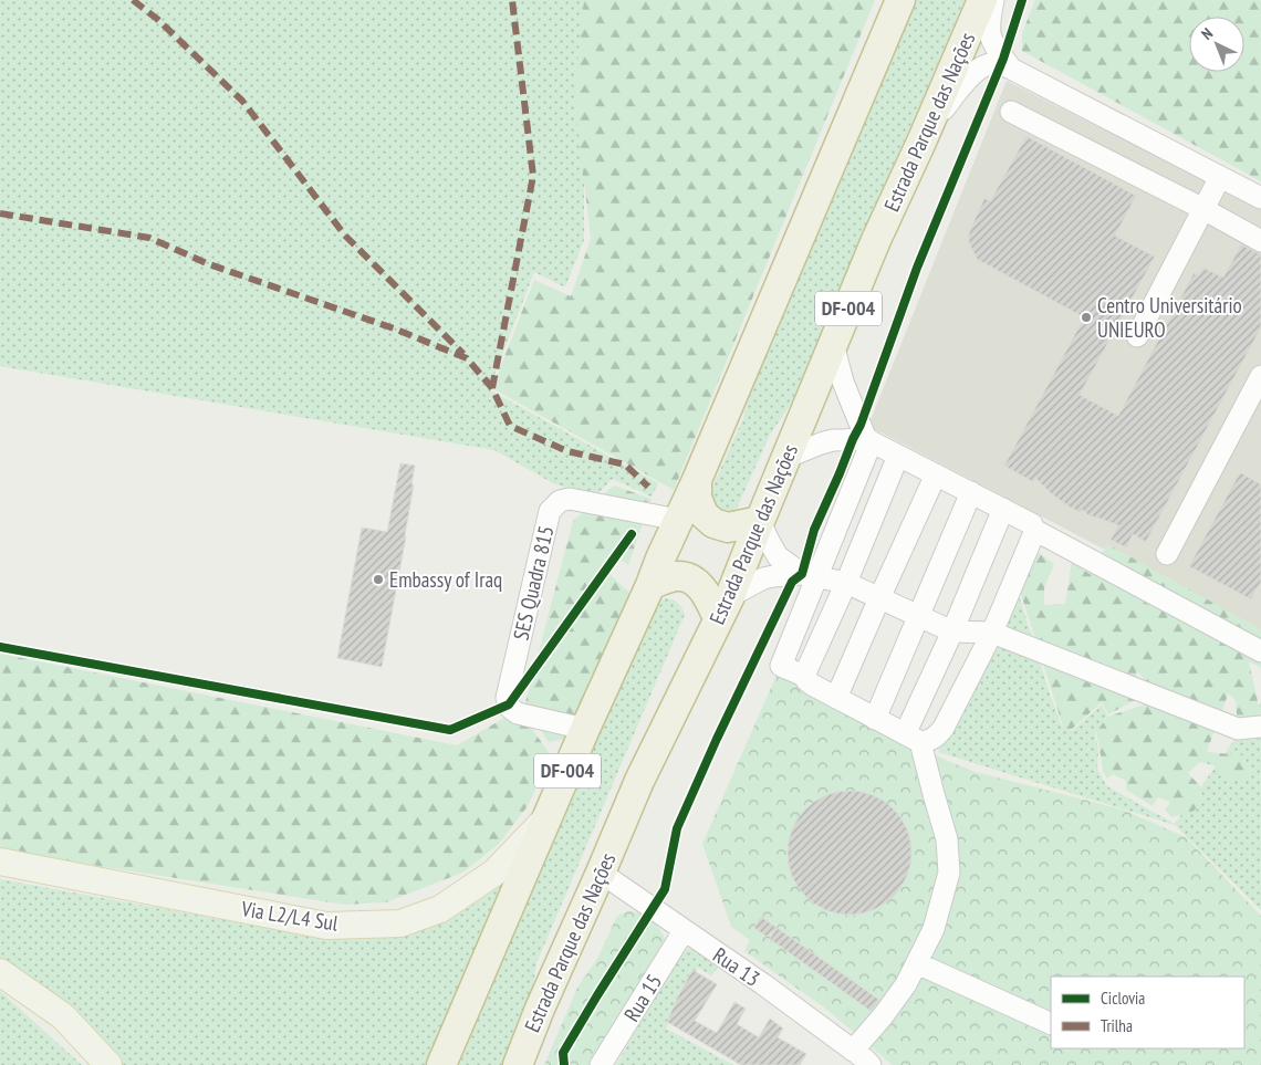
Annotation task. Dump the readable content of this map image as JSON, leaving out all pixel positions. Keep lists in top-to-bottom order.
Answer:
{
  "streets": {
    "highway": ["Estrada Parque das Nações", "DF-004"],
    "main road": ["Via L2/L4 Sul"],
    "street": ["SES Quadra 815", "Rua 13", "Rua 15"]
  },
  "crossings": [
    ["Estrada Parque das Nações", "Rua 13"],
    ["DF-004", "SES Quadra 815"],
    ["DF-004", "Via L2/L4 Sul"],
    ["Rua 13", "Rua 15"]
  ],
  "places": ["Centro Universitário UNIEURO", "Embassy of Iraq"],
  "legend": ["Ciclovia", "Trilha"],
  "north": "top left"
}
